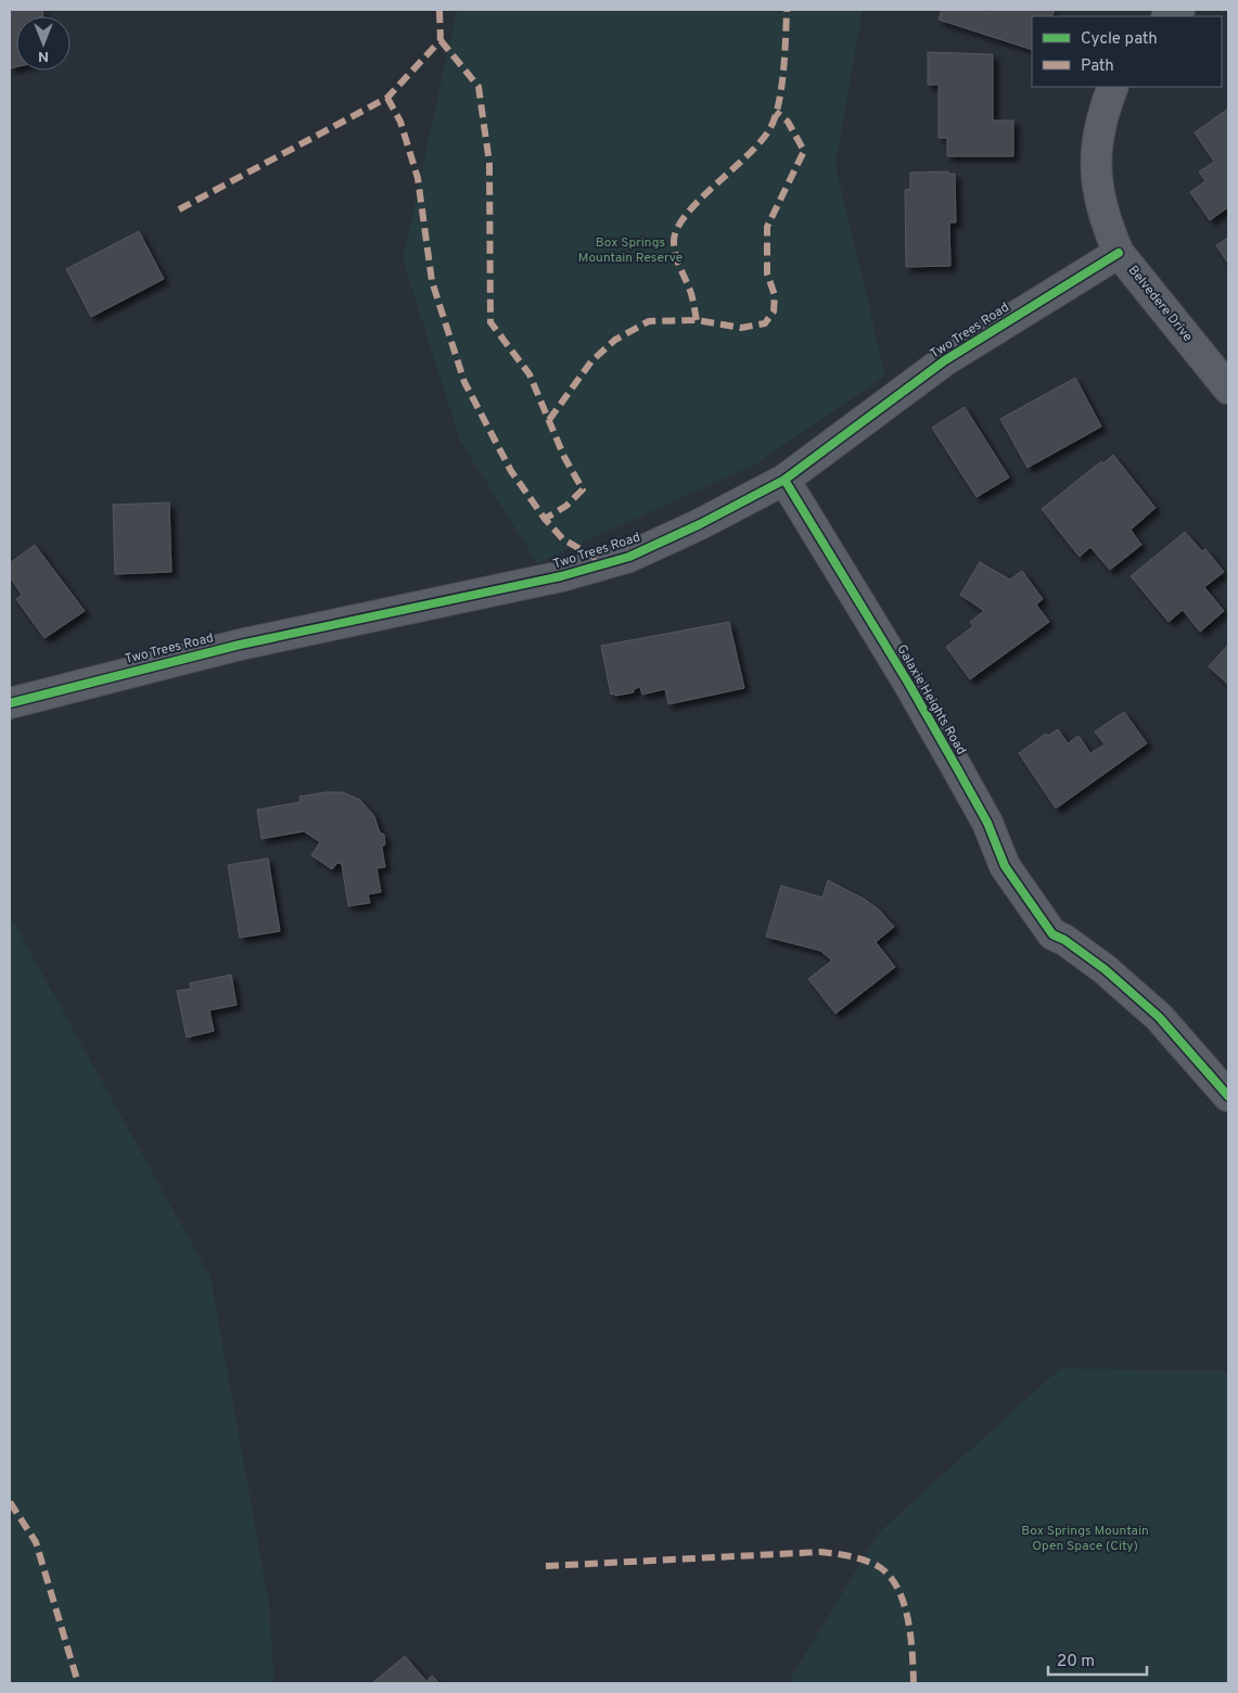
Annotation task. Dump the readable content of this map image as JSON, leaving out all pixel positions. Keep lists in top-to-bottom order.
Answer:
{
  "streets": {
    "street": ["Belvedere Drive", "Two Trees Road", "Galaxie Heights Road"]
  },
  "crossings": [
    ["Belvedere Drive", "Two Trees Road"],
    ["Two Trees Road", "Galaxie Heights Road"]
  ],
  "parks": ["Box Springs Mountain Reserve", "Box Springs Mountain Open Space (City)"],
  "legend": ["Cycle path", "Path"],
  "scale_bar": "20 m",
  "north": "bottom"
}
